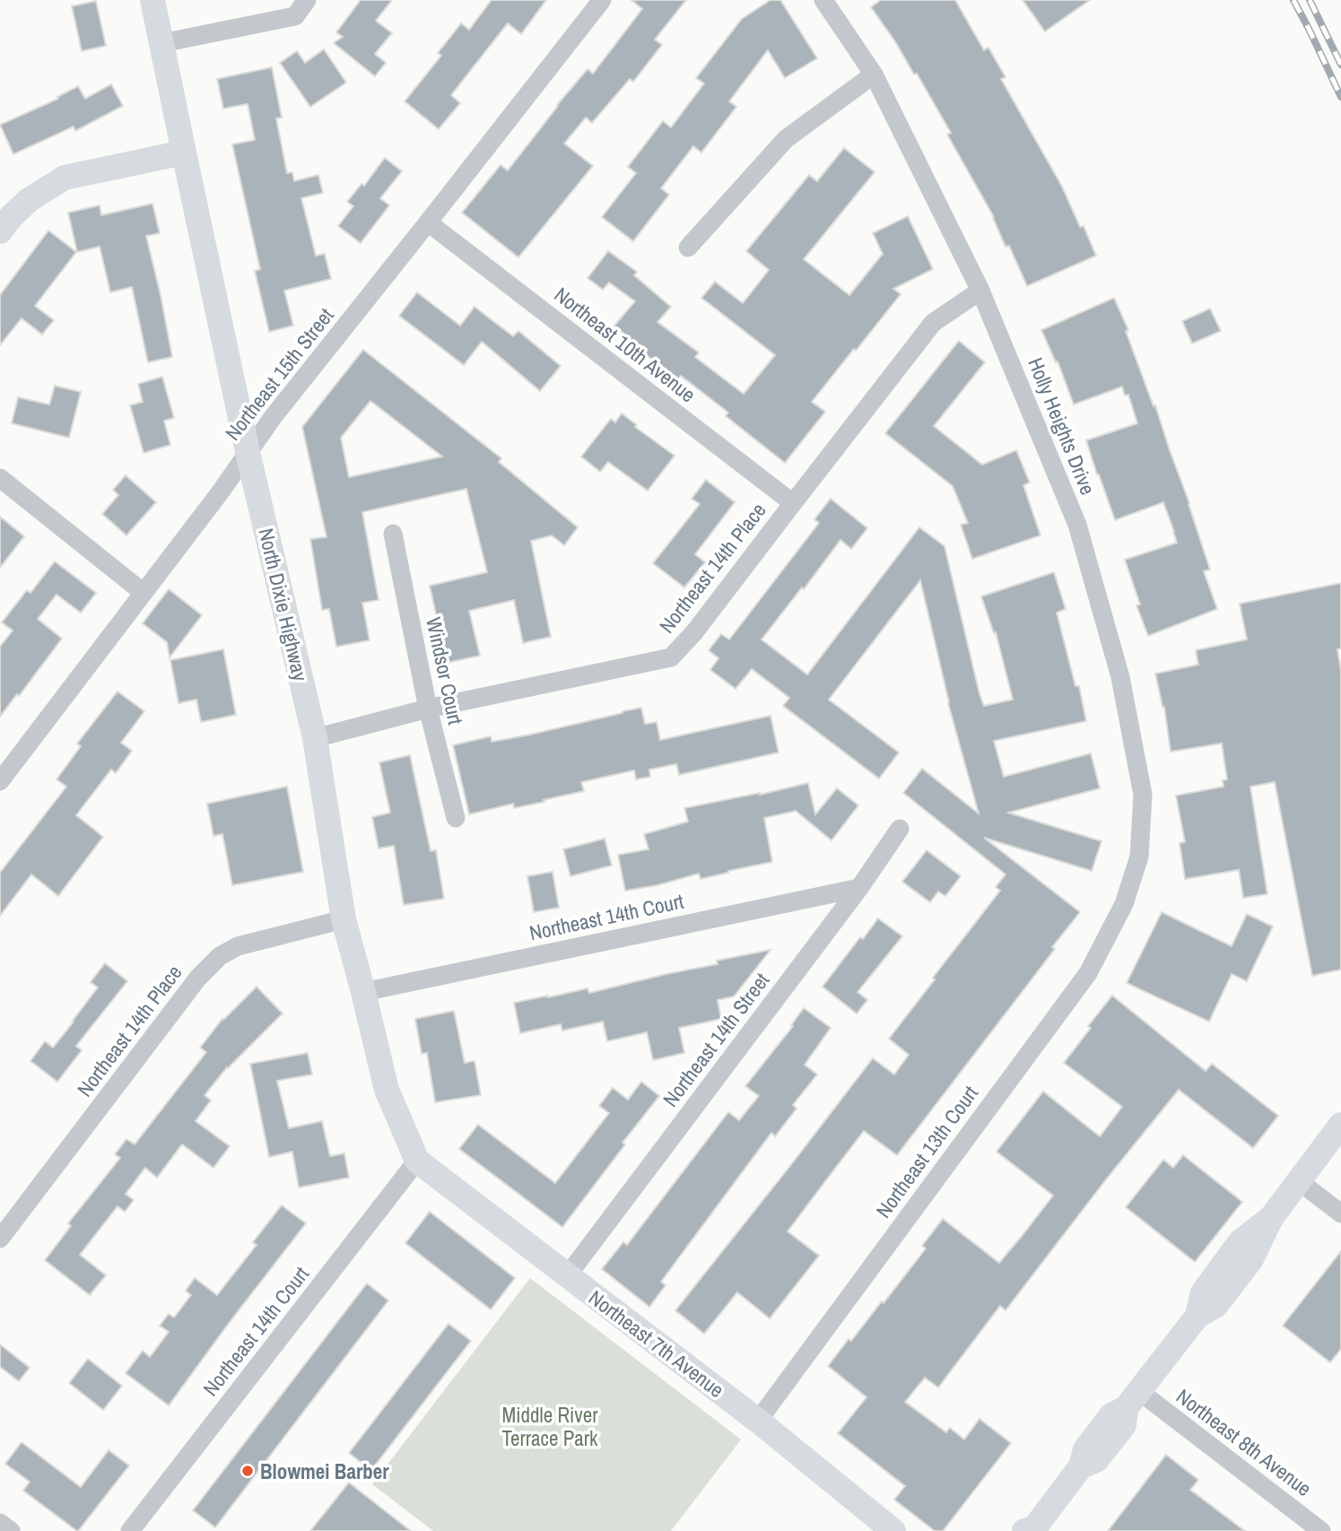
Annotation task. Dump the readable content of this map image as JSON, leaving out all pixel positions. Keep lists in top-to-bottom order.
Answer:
{
  "streets": {
    "street": [
      "Northeast 10th Avenue",
      "Northeast 15th Street",
      "Holly Heights Drive",
      "Northeast 14th Place",
      "North Dixie Highway",
      "Windsor Court",
      "Northeast 14th Court",
      "Northeast 14th Street",
      "Northeast 13th Court",
      "Northeast 7th Avenue",
      "Northeast 8th Avenue"
    ]
  },
  "crossings": [
    ["Northeast 10th Avenue", "Northeast 15th Street"],
    ["Northeast 10th Avenue", "Northeast 14th Place"],
    ["Northeast 15th Street", "North Dixie Highway"],
    ["Holly Heights Drive", "Northeast 14th Place"],
    ["Holly Heights Drive", "Northeast 13th Court"],
    ["Northeast 14th Place", "North Dixie Highway"],
    ["Northeast 14th Place", "Windsor Court"],
    ["North Dixie Highway", "Northeast 14th Court"],
    ["North Dixie Highway", "Northeast 7th Avenue"],
    ["Northeast 14th Court", "Northeast 14th Street"],
    ["Northeast 14th Court", "Northeast 7th Avenue"],
    ["Northeast 14th Street", "Northeast 7th Avenue"],
    ["Northeast 13th Court", "Northeast 7th Avenue"]
  ],
  "parks": ["Middle River Terrace Park"],
  "places": ["Blowmei Barber"]
}
